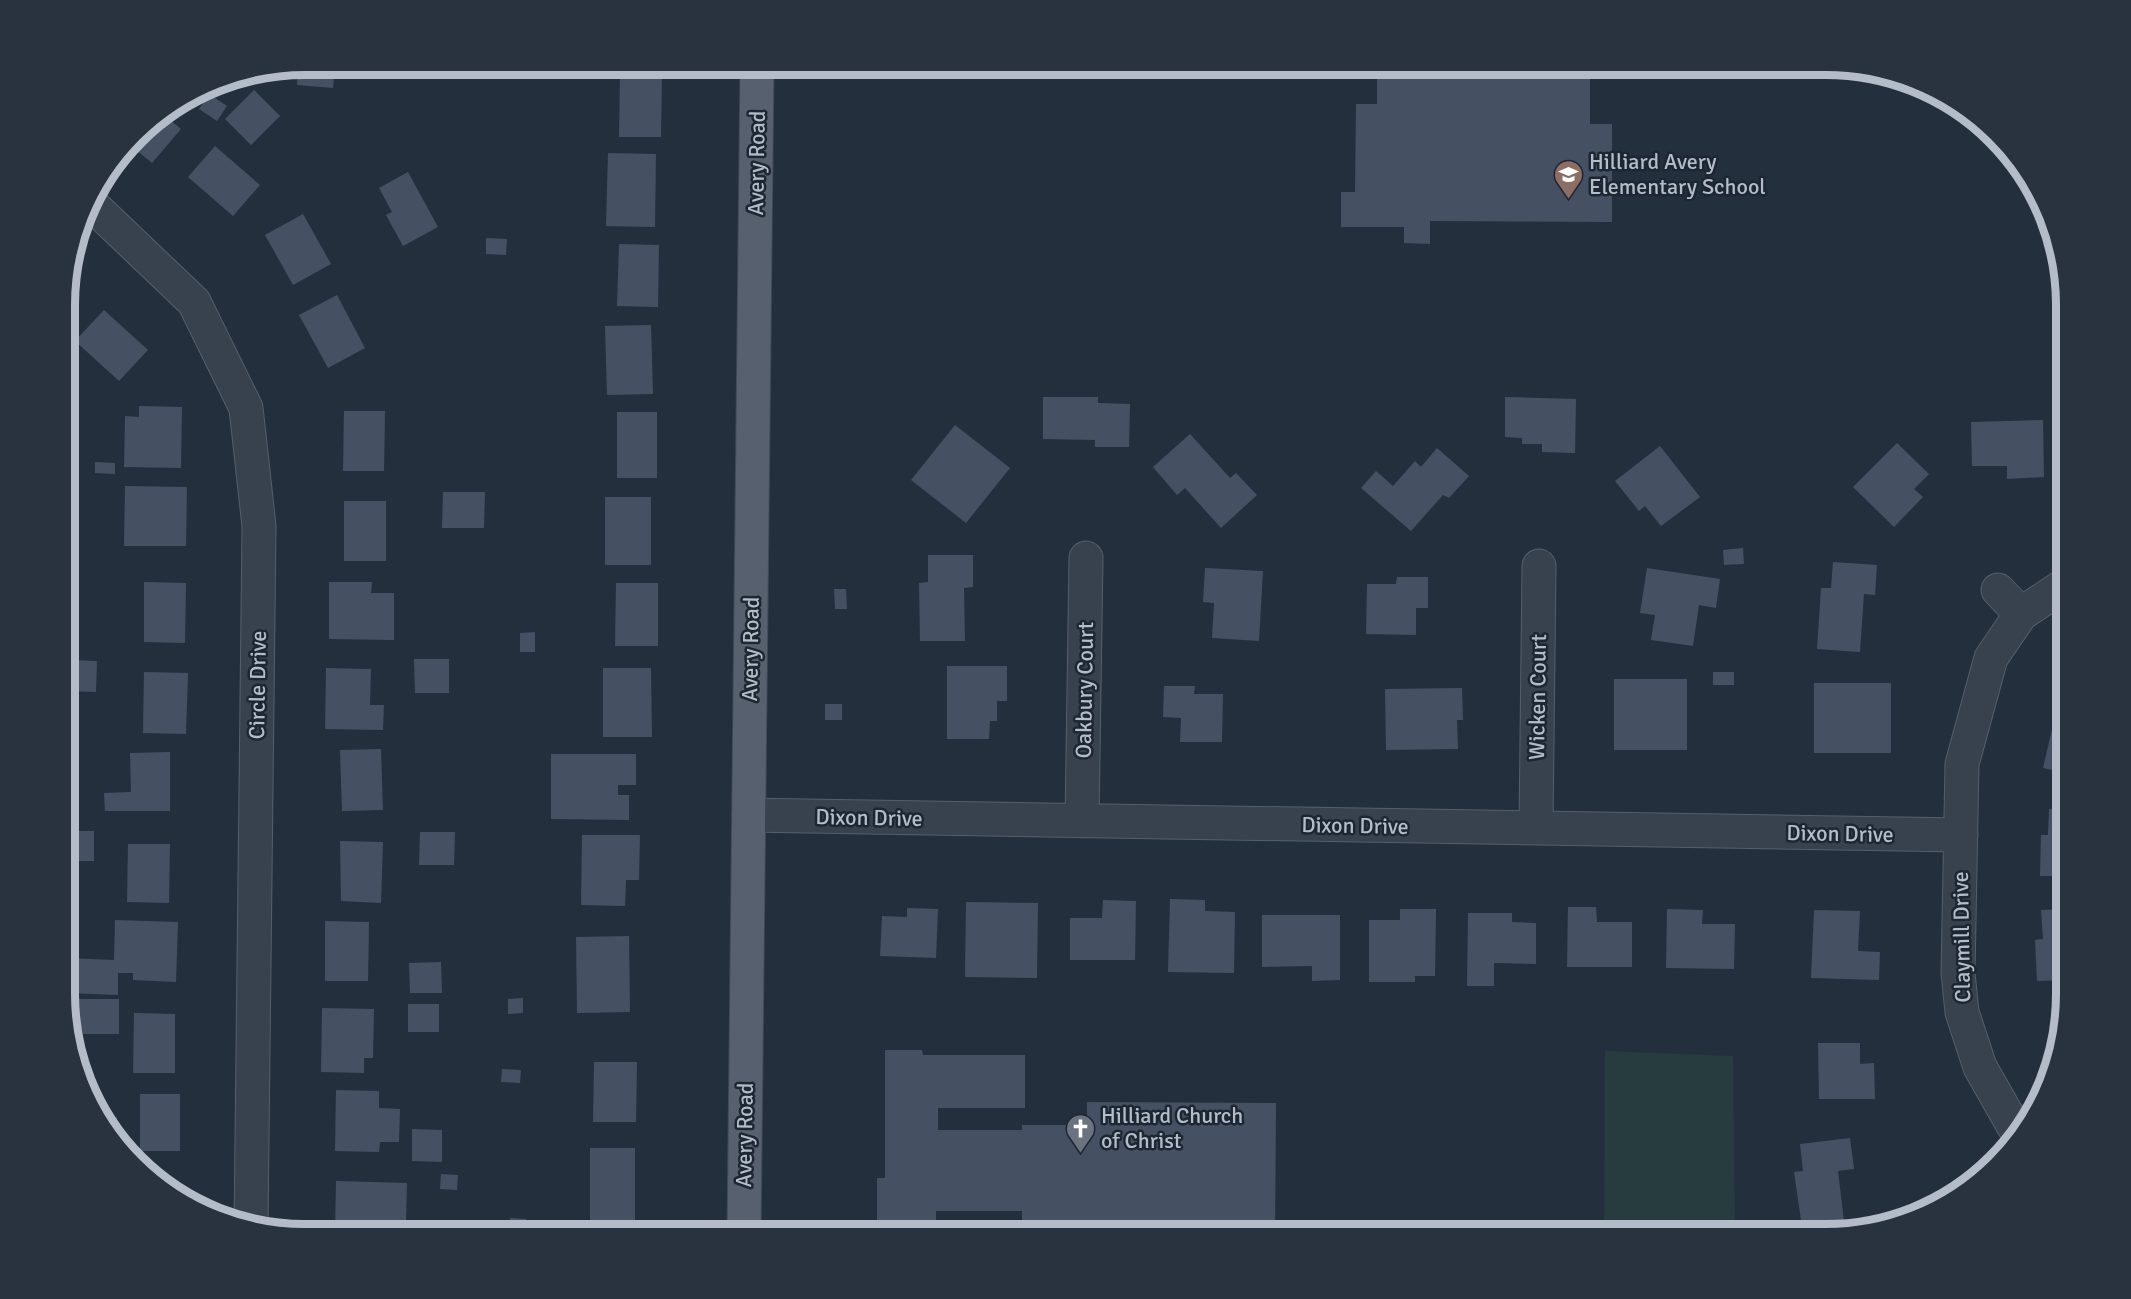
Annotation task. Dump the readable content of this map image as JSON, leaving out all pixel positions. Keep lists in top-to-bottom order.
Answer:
{
  "streets": {
    "main road": ["Avery Road"],
    "street": [
      "Circle Drive",
      "Oakbury Court",
      "Wicken Court",
      "Dixon Drive",
      "Claymill Drive"
    ]
  },
  "crossings": [
    ["Avery Road", "Dixon Drive"],
    ["Oakbury Court", "Dixon Drive"],
    ["Wicken Court", "Dixon Drive"],
    ["Dixon Drive", "Claymill Drive"]
  ],
  "places": {
    "school or university": ["Hilliard Avery Elementary School"],
    "church": ["Hilliard Church of Christ"]
  }
}
